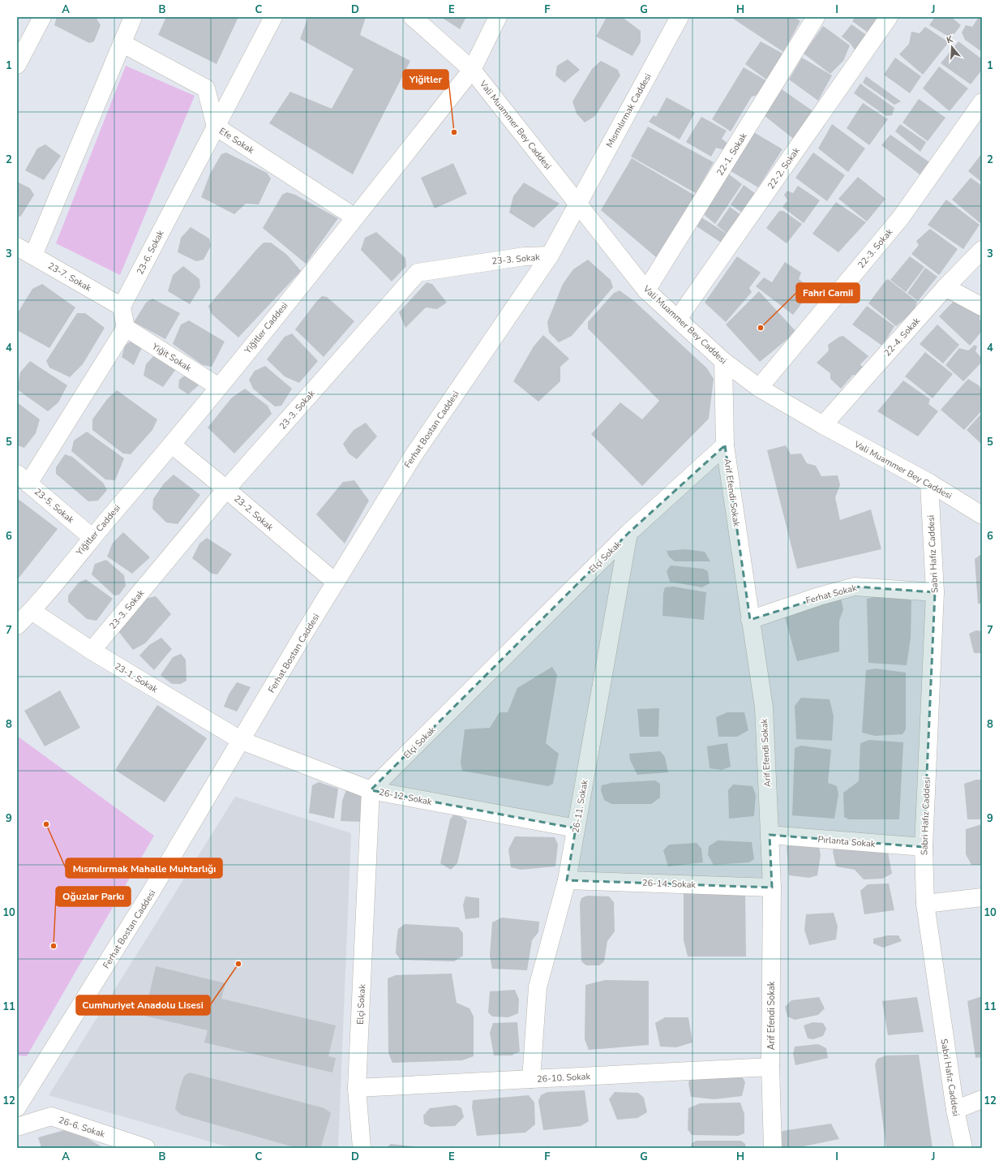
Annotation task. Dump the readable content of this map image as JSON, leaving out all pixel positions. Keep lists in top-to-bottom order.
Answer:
{
  "streets": {
    "street": [
      "Mısmılırmak Caddesi",
      "Vali Muammer Bey Caddesi",
      "Efe Sokak",
      "22-1. Sokak",
      "22-2. Sokak",
      "22-3. Sokak",
      "23-6. Sokak",
      "23-3. Sokak",
      "23-7. Sokak",
      "Yiğitler Caddesi",
      "22-4. Sokak",
      "Yiğit Sokak",
      "Ferhat Bostan Caddesi",
      "Arif Efendi Sokak",
      "23-5. Sokak",
      "23-2. Sokak",
      "Sabri Hafız Caddesi",
      "Elçi Sokak",
      "Ferhat Sokak",
      "23-1. Sokak",
      "26-12. Sokak",
      "26-11. Sokak",
      "Pırlanta Sokak",
      "26-14. Sokak",
      "26-10. Sokak",
      "26-6. Sokak"
    ]
  },
  "crossings": [
    ["Mısmılırmak Caddesi", "Vali Muammer Bey Caddesi"],
    ["Mısmılırmak Caddesi", "Ferhat Bostan Caddesi"],
    ["Vali Muammer Bey Caddesi", "22-1. Sokak"],
    ["Vali Muammer Bey Caddesi", "22-2. Sokak"],
    ["Vali Muammer Bey Caddesi", "22-3. Sokak"],
    ["Vali Muammer Bey Caddesi", "Yiğitler Caddesi"],
    ["Vali Muammer Bey Caddesi", "22-4. Sokak"],
    ["Vali Muammer Bey Caddesi", "Ferhat Bostan Caddesi"],
    ["Vali Muammer Bey Caddesi", "Arif Efendi Sokak"],
    ["Vali Muammer Bey Caddesi", "Sabri Hafız Caddesi"],
    ["Efe Sokak", "23-6. Sokak"],
    ["Efe Sokak", "Yiğitler Caddesi"],
    ["23-6. Sokak", "23-7. Sokak"],
    ["23-3. Sokak", "Ferhat Bostan Caddesi"],
    ["23-3. Sokak", "23-2. Sokak"],
    ["23-3. Sokak", "23-1. Sokak"],
    ["Yiğitler Caddesi", "Yiğit Sokak"],
    ["Yiğitler Caddesi", "23-5. Sokak"],
    ["Yiğitler Caddesi", "23-2. Sokak"],
    ["Yiğitler Caddesi", "23-1. Sokak"],
    ["Ferhat Bostan Caddesi", "23-2. Sokak"],
    ["Ferhat Bostan Caddesi", "23-1. Sokak"],
    ["Ferhat Bostan Caddesi", "26-12. Sokak"],
    ["Arif Efendi Sokak", "Elçi Sokak"],
    ["Arif Efendi Sokak", "Ferhat Sokak"],
    ["Arif Efendi Sokak", "Pırlanta Sokak"],
    ["Arif Efendi Sokak", "26-14. Sokak"],
    ["Arif Efendi Sokak", "26-10. Sokak"],
    ["Sabri Hafız Caddesi", "Ferhat Sokak"],
    ["Sabri Hafız Caddesi", "Pırlanta Sokak"],
    ["Elçi Sokak", "26-12. Sokak"],
    ["Elçi Sokak", "26-11. Sokak"],
    ["Elçi Sokak", "26-10. Sokak"],
    ["23-1. Sokak", "26-12. Sokak"],
    ["26-12. Sokak", "26-11. Sokak"],
    ["26-11. Sokak", "26-14. Sokak"],
    ["26-11. Sokak", "26-10. Sokak"]
  ],
  "places": [
    "Yiğitler",
    "Fahri Camii",
    "Mısmılırmak Mahalle Muhtarlığı",
    "Oğuzlar Parkı",
    "Cumhuriyet Anadolu Lisesi"
  ],
  "north": "top",
  "grid": {
    "columns": [
      "A",
      "B",
      "C",
      "D",
      "E",
      "F",
      "G",
      "H",
      "I",
      "J"
    ],
    "rows": [
      "1",
      "2",
      "3",
      "4",
      "5",
      "6",
      "7",
      "8",
      "9",
      "10",
      "11",
      "12"
    ]
  }
}
